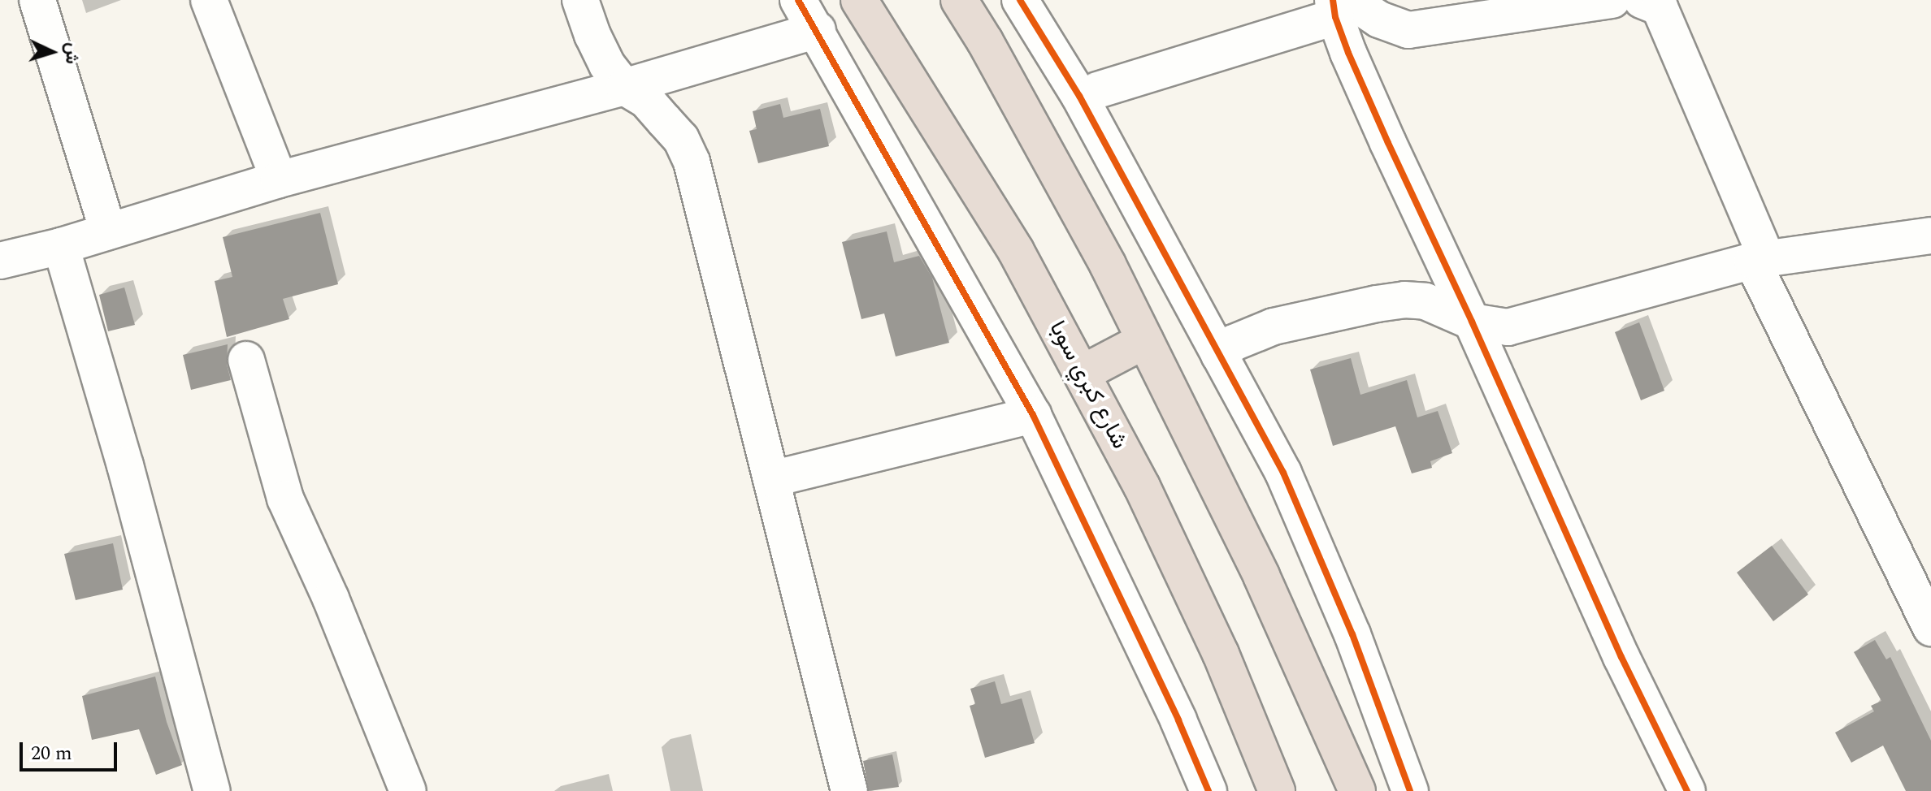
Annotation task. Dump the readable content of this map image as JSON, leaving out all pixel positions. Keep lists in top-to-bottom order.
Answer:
{
  "streets": {
    "highway": ["شارع كبري سوبا"]
  },
  "scale_bar": "20 m",
  "north": "right"
}
